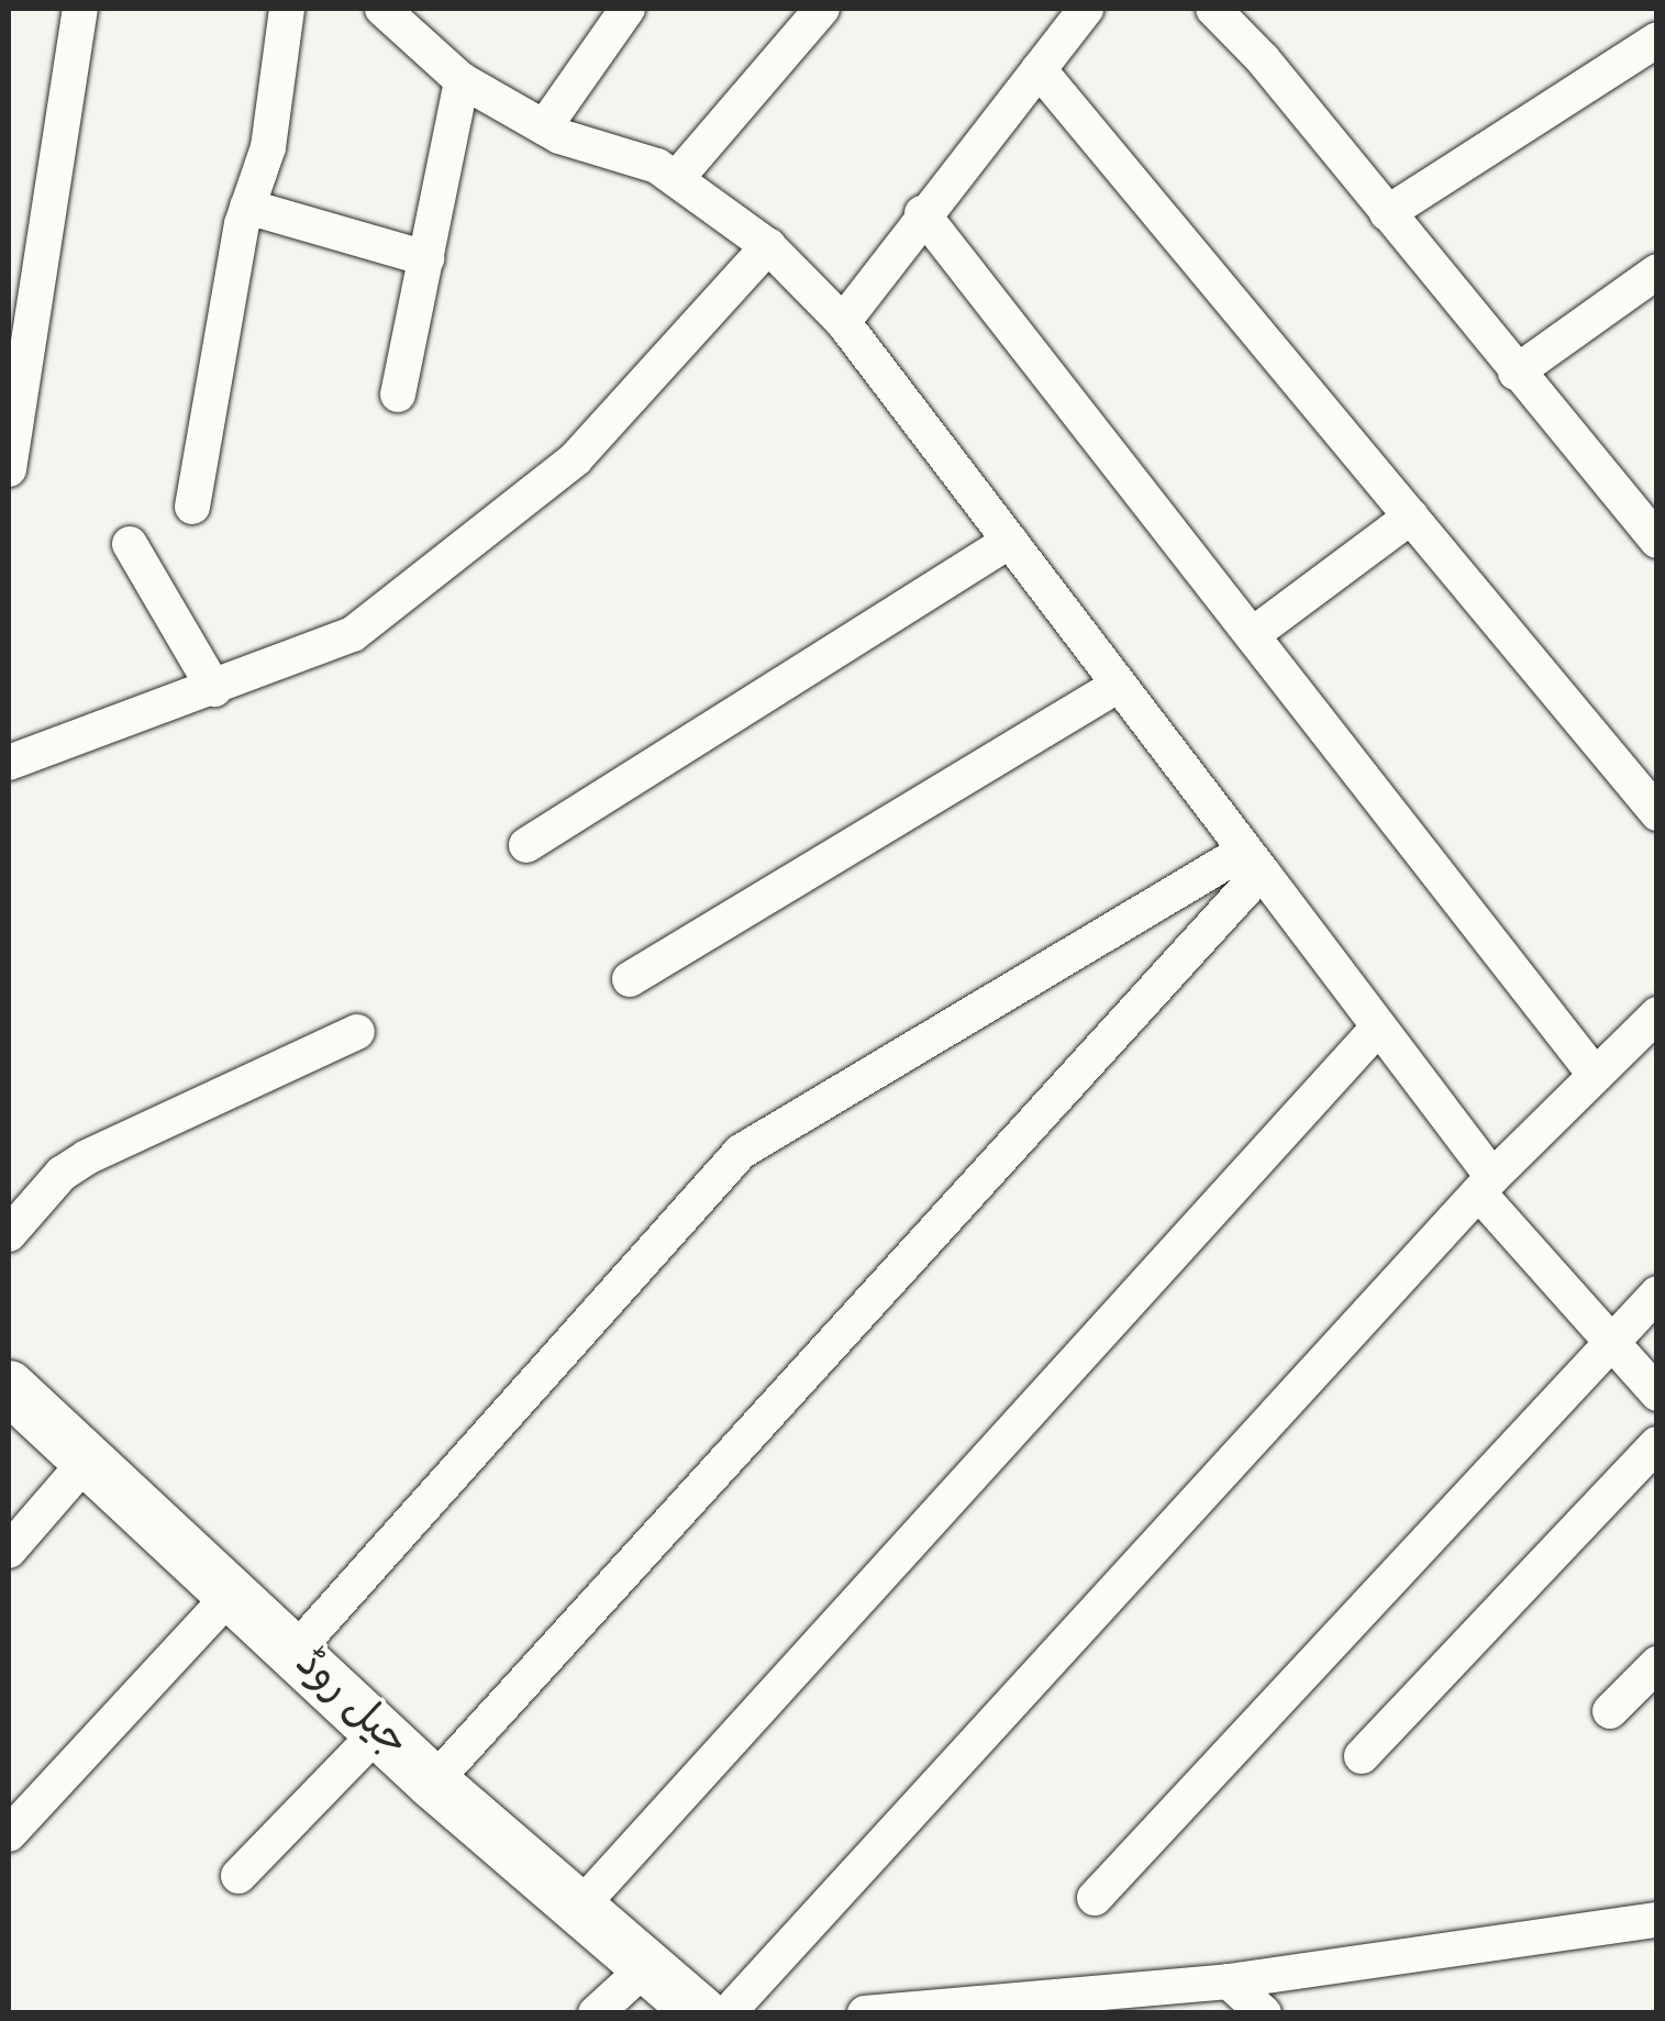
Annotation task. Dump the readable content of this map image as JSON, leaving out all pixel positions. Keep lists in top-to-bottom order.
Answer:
{
  "streets": {
    "main road": ["جیل روڈ"]
  }
}
